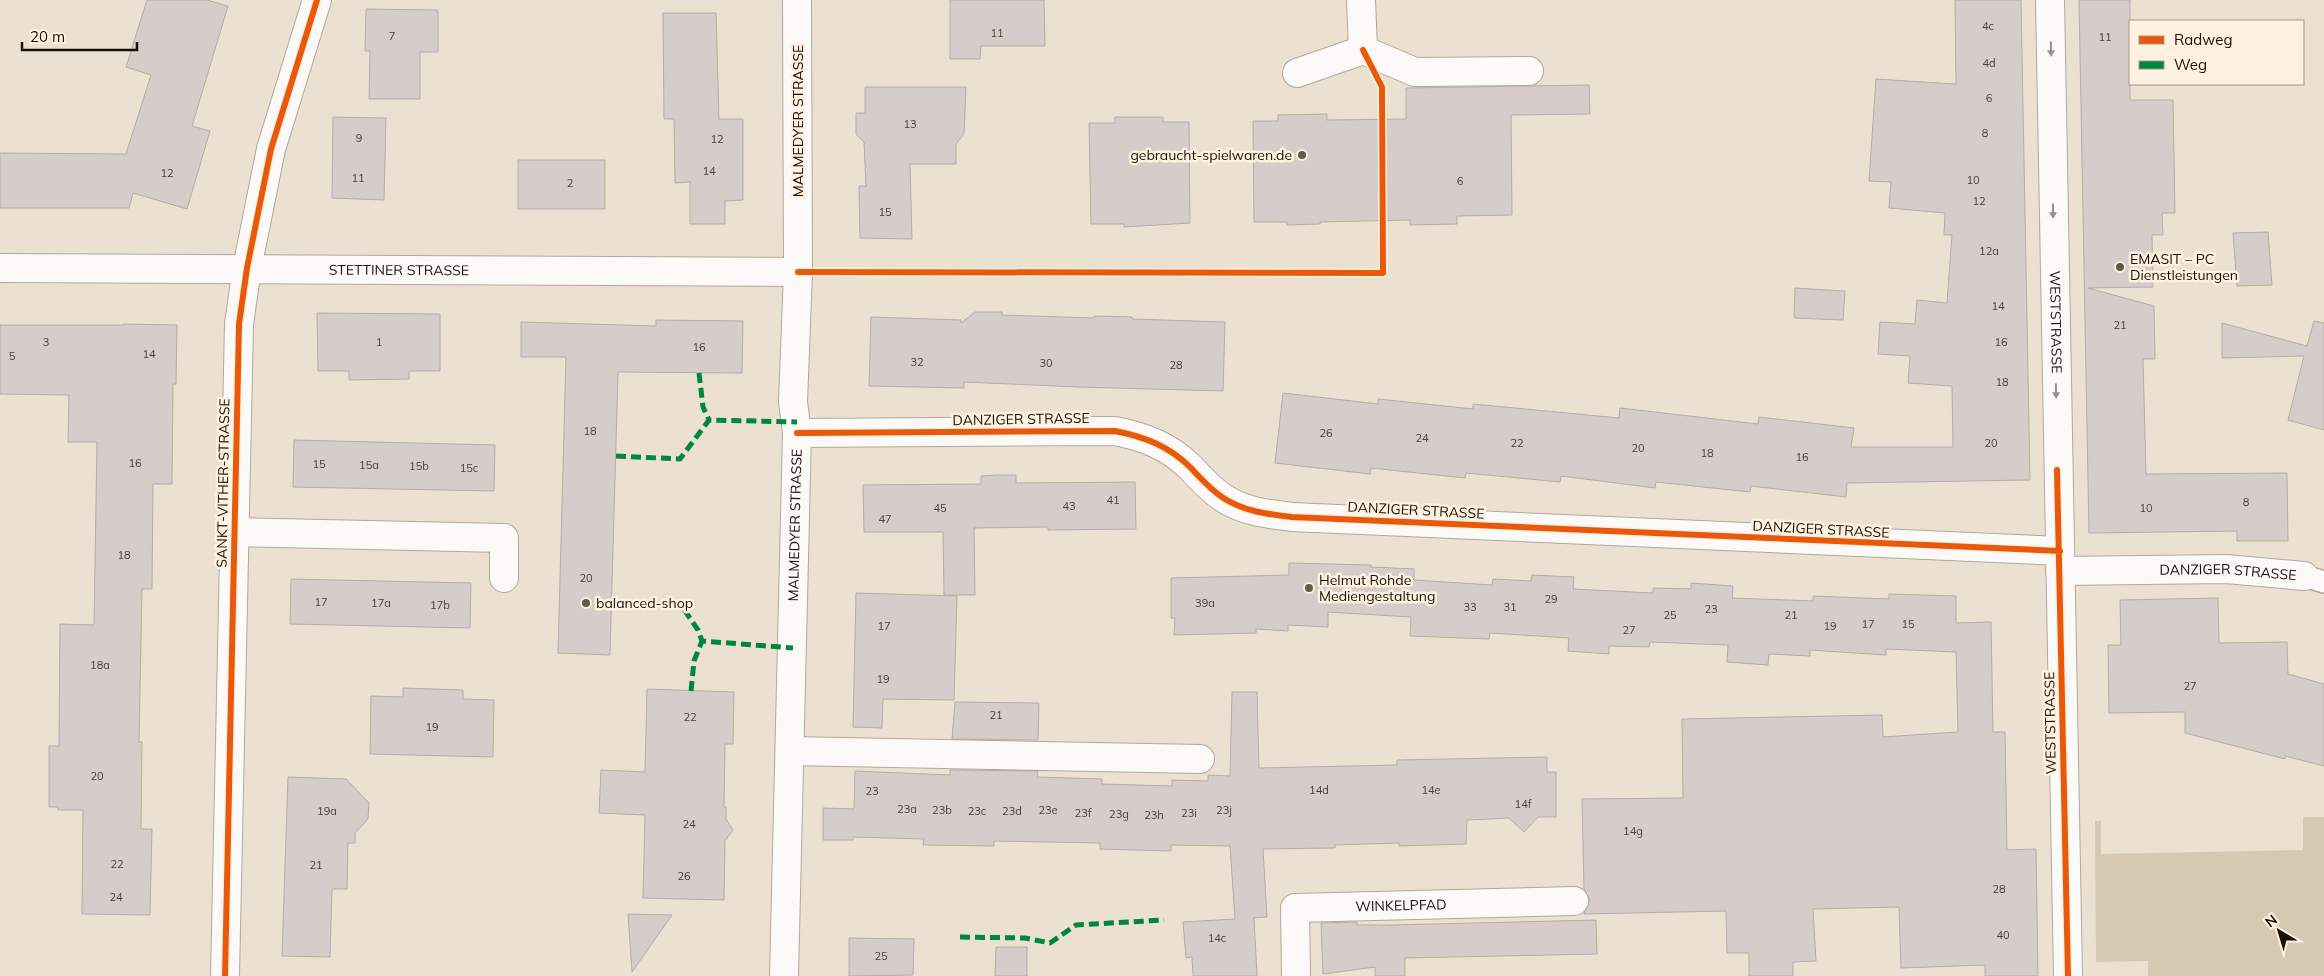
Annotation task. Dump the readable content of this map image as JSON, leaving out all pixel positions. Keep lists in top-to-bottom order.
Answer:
{
  "streets": {
    "street": [
      "MALMEDYER STRASSE",
      "STETTINER STRASSE",
      "WESTSTRASSE",
      "DANZIGER STRASSE",
      "SANKT-VITHER-STRASSE",
      "WINKELPFAD"
    ]
  },
  "crossings": [
    ["MALMEDYER STRASSE", "STETTINER STRASSE"],
    ["MALMEDYER STRASSE", "DANZIGER STRASSE"],
    ["STETTINER STRASSE", "SANKT-VITHER-STRASSE"],
    ["WESTSTRASSE", "DANZIGER STRASSE"]
  ],
  "one_way": ["WESTSTRASSE"],
  "places": [
    "gebraucht-spielwaren.de",
    "EMASIT – PC Dienstleistungen",
    "Helmut Rohde Mediengestaltung",
    "balanced-shop"
  ],
  "house_numbers": [
    "4c",
    "11",
    "7",
    "11",
    "4d",
    "6",
    "13",
    "8",
    "9",
    "12",
    "14",
    "12",
    "11",
    "10",
    "6",
    "2",
    "12",
    "15",
    "12a",
    "14",
    "21",
    "3",
    "1",
    "16",
    "16",
    "14",
    "5",
    "32",
    "30",
    "28",
    "18",
    "18",
    "26",
    "24",
    "22",
    "20",
    "20",
    "18",
    "16",
    "16",
    "15",
    "15a",
    "15b",
    "15c",
    "41",
    "8",
    "43",
    "45",
    "10",
    "47",
    "18",
    "20",
    "29",
    "17",
    "17a",
    "39a",
    "17b",
    "33",
    "31",
    "23",
    "25",
    "21",
    "17",
    "15",
    "17",
    "19",
    "27",
    "18a",
    "19",
    "27",
    "21",
    "22",
    "19",
    "20",
    "14d",
    "14e",
    "23",
    "14f",
    "23a",
    "23b",
    "23e",
    "23j",
    "19a",
    "23c",
    "23d",
    "23f",
    "23i",
    "23g",
    "23h",
    "24",
    "14g",
    "22",
    "21",
    "26",
    "28",
    "24",
    "40",
    "14c",
    "25"
  ],
  "legend": ["Radweg", "Weg"],
  "scale_bar": "20 m",
  "north": "top left"
}
